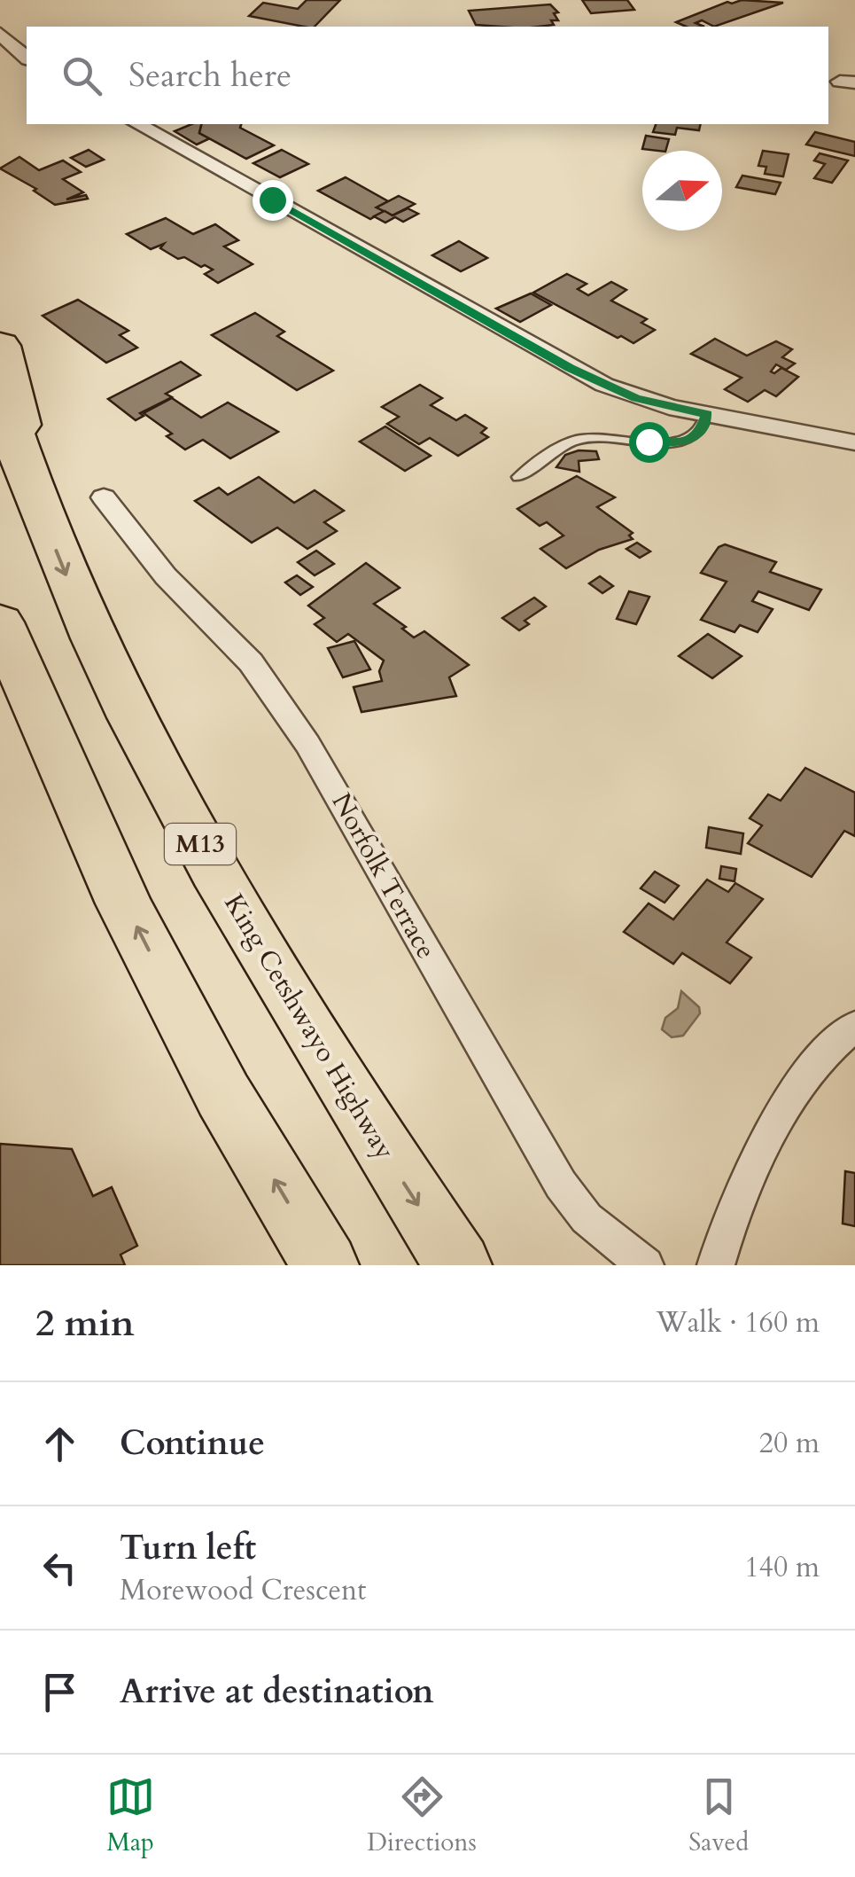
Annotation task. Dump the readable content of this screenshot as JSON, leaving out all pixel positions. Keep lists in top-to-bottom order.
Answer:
{
  "streets": {
    "highway": ["M13", "King Cetshwayo Highway"],
    "street": ["Norfolk Terrace"]
  },
  "north": "right",
  "page": {
    "search": "Search here",
    "heading": ["2 min", "Walk · 160 m"],
    "list": [
      ["Continue", "20 m"],
      ["Turn left", "Morewood Crescent", "140 m"],
      "Arrive at destination"
    ],
    "nav": ["Map", "Directions", "Saved"]
  }
}
